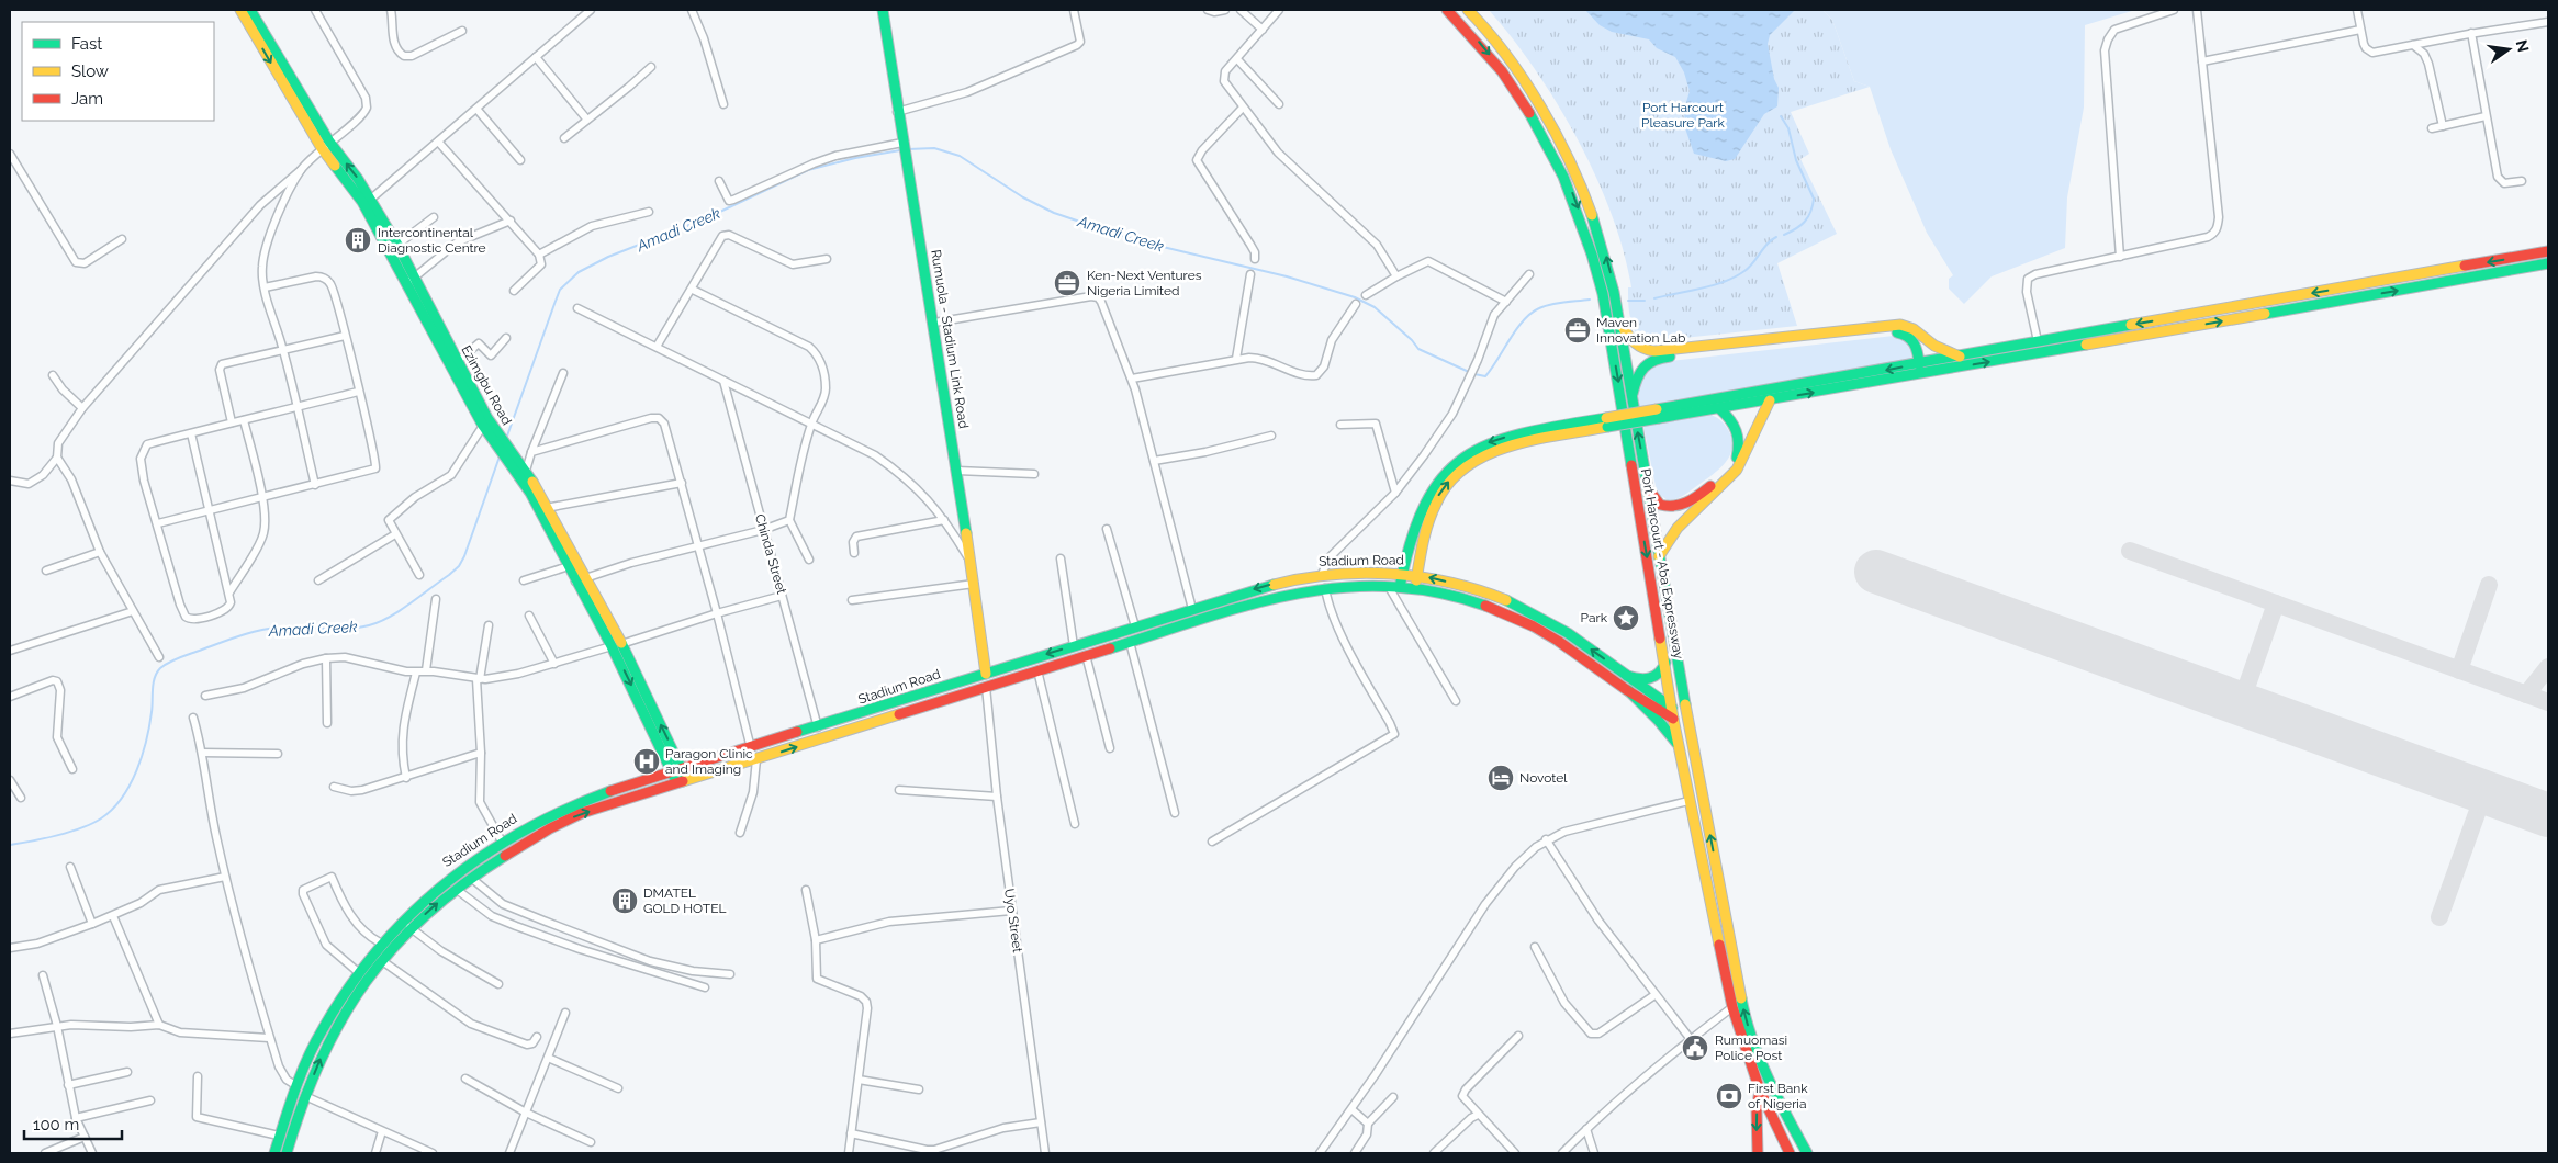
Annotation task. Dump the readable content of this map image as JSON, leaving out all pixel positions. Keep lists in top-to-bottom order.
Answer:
{
  "streets": {
    "main road": [
      "Rumuola - Stadium Link Road",
      "Ezimgbu Road",
      "Stadium Road",
      "Port Harcourt - Aba Expressway"
    ],
    "street": ["Chinda Street", "Uyo Street"]
  },
  "crossings": [
    ["Rumuola - Stadium Link Road", "Stadium Road"],
    ["Ezimgbu Road", "Stadium Road"],
    ["Chinda Street", "Stadium Road"],
    ["Stadium Road", "Port Harcourt - Aba Expressway"],
    ["Stadium Road", "Uyo Street"]
  ],
  "water": ["Amadi Creek"],
  "parks": ["Port Harcourt Pleasure Park"],
  "places": {
    "building": ["Intercontinental Diagnostic Centre", "DMATEL GOLD HOTEL"],
    "office": ["Ken-Next Ventures Nigeria Limited", "Maven Innovation Lab"],
    "place": ["Park"],
    "hospital": ["Paragon Clinic and Imaging"],
    "hotel": ["Novotel"],
    "public building": ["Rumuomasi Police Post"],
    "bank": ["First Bank of Nigeria"]
  },
  "legend": ["Fast", "Slow", "Jam"],
  "scale_bar": "100 m",
  "north": "right"
}
